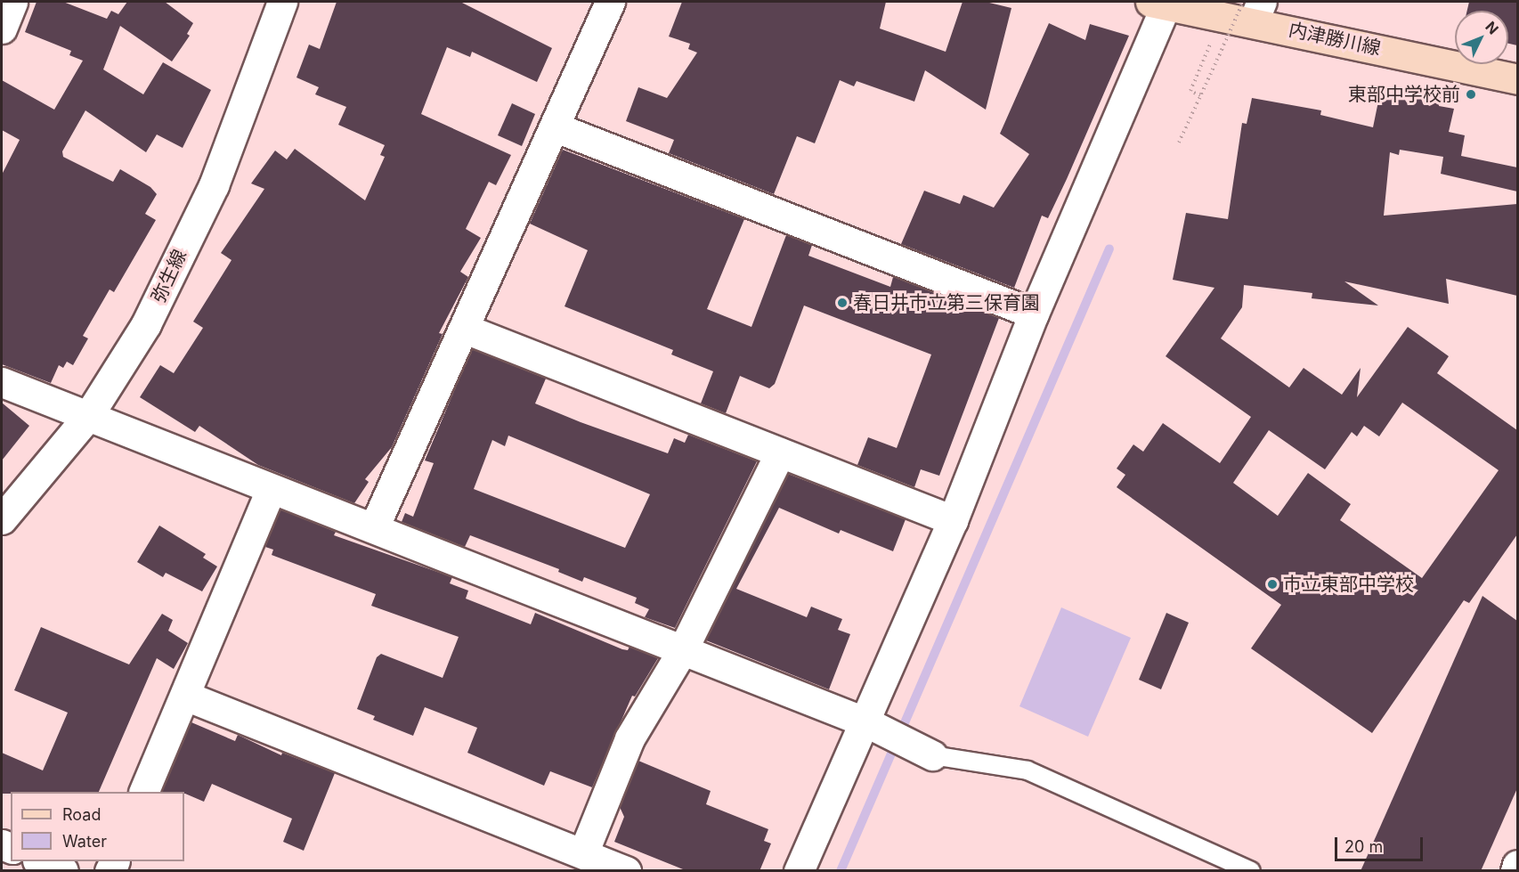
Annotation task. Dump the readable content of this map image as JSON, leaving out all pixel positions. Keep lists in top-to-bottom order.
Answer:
{
  "streets": {
    "main road": ["内津勝川線"],
    "street": ["弥生線"]
  },
  "places": ["東部中学校前", "春日井市立第三保育園", "市立東部中学校"],
  "legend": ["Road", "Water"],
  "scale_bar": "20 m",
  "north": "top right"
}
